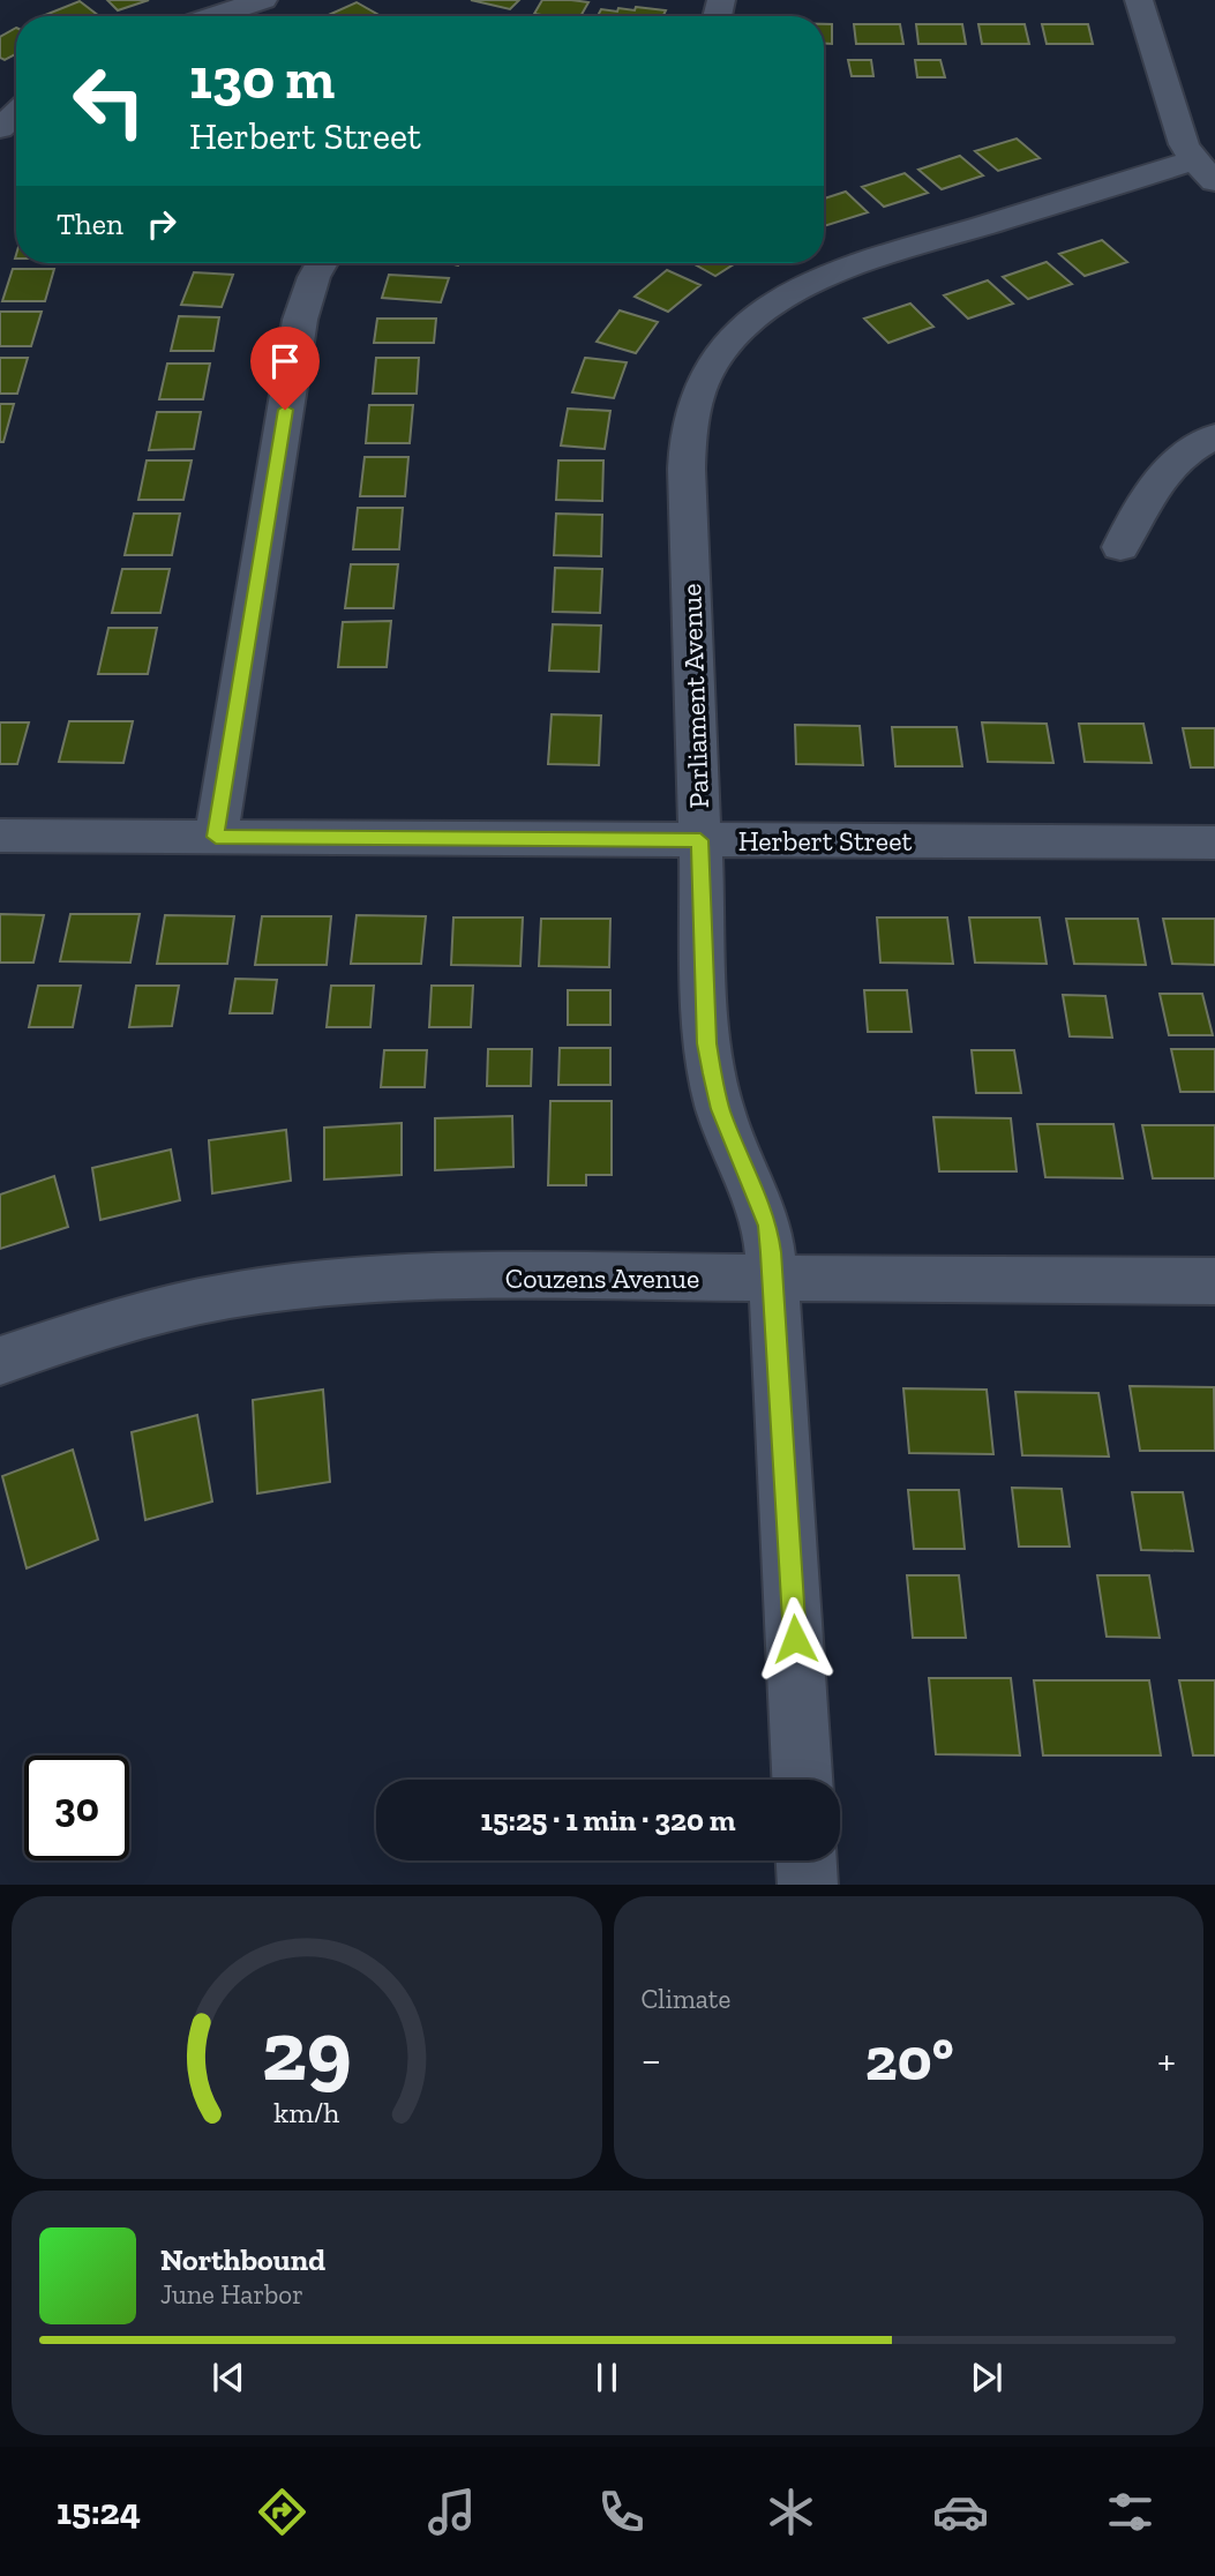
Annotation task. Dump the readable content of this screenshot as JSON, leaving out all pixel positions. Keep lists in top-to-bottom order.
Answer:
{
  "streets": {
    "street": ["Parliament Avenue", "Herbert Street", "Couzens Avenue"]
  },
  "crossings": [
    ["Parliament Avenue", "Herbert Street"],
    ["Parliament Avenue", "Couzens Avenue"]
  ],
  "page": {
    "turn": ["130 m", "Herbert Street"],
    "then": "Then",
    "limit": "30",
    "trip": "15:25 · 1 min · 320 m",
    "tile": "Climate",
    "heat": ["−", "20°", "+"],
    "song": ["Northbound", "June Harbor"],
    "tabs": "15:24",
    "gauge": ["29", "km/h"]
  }
}
